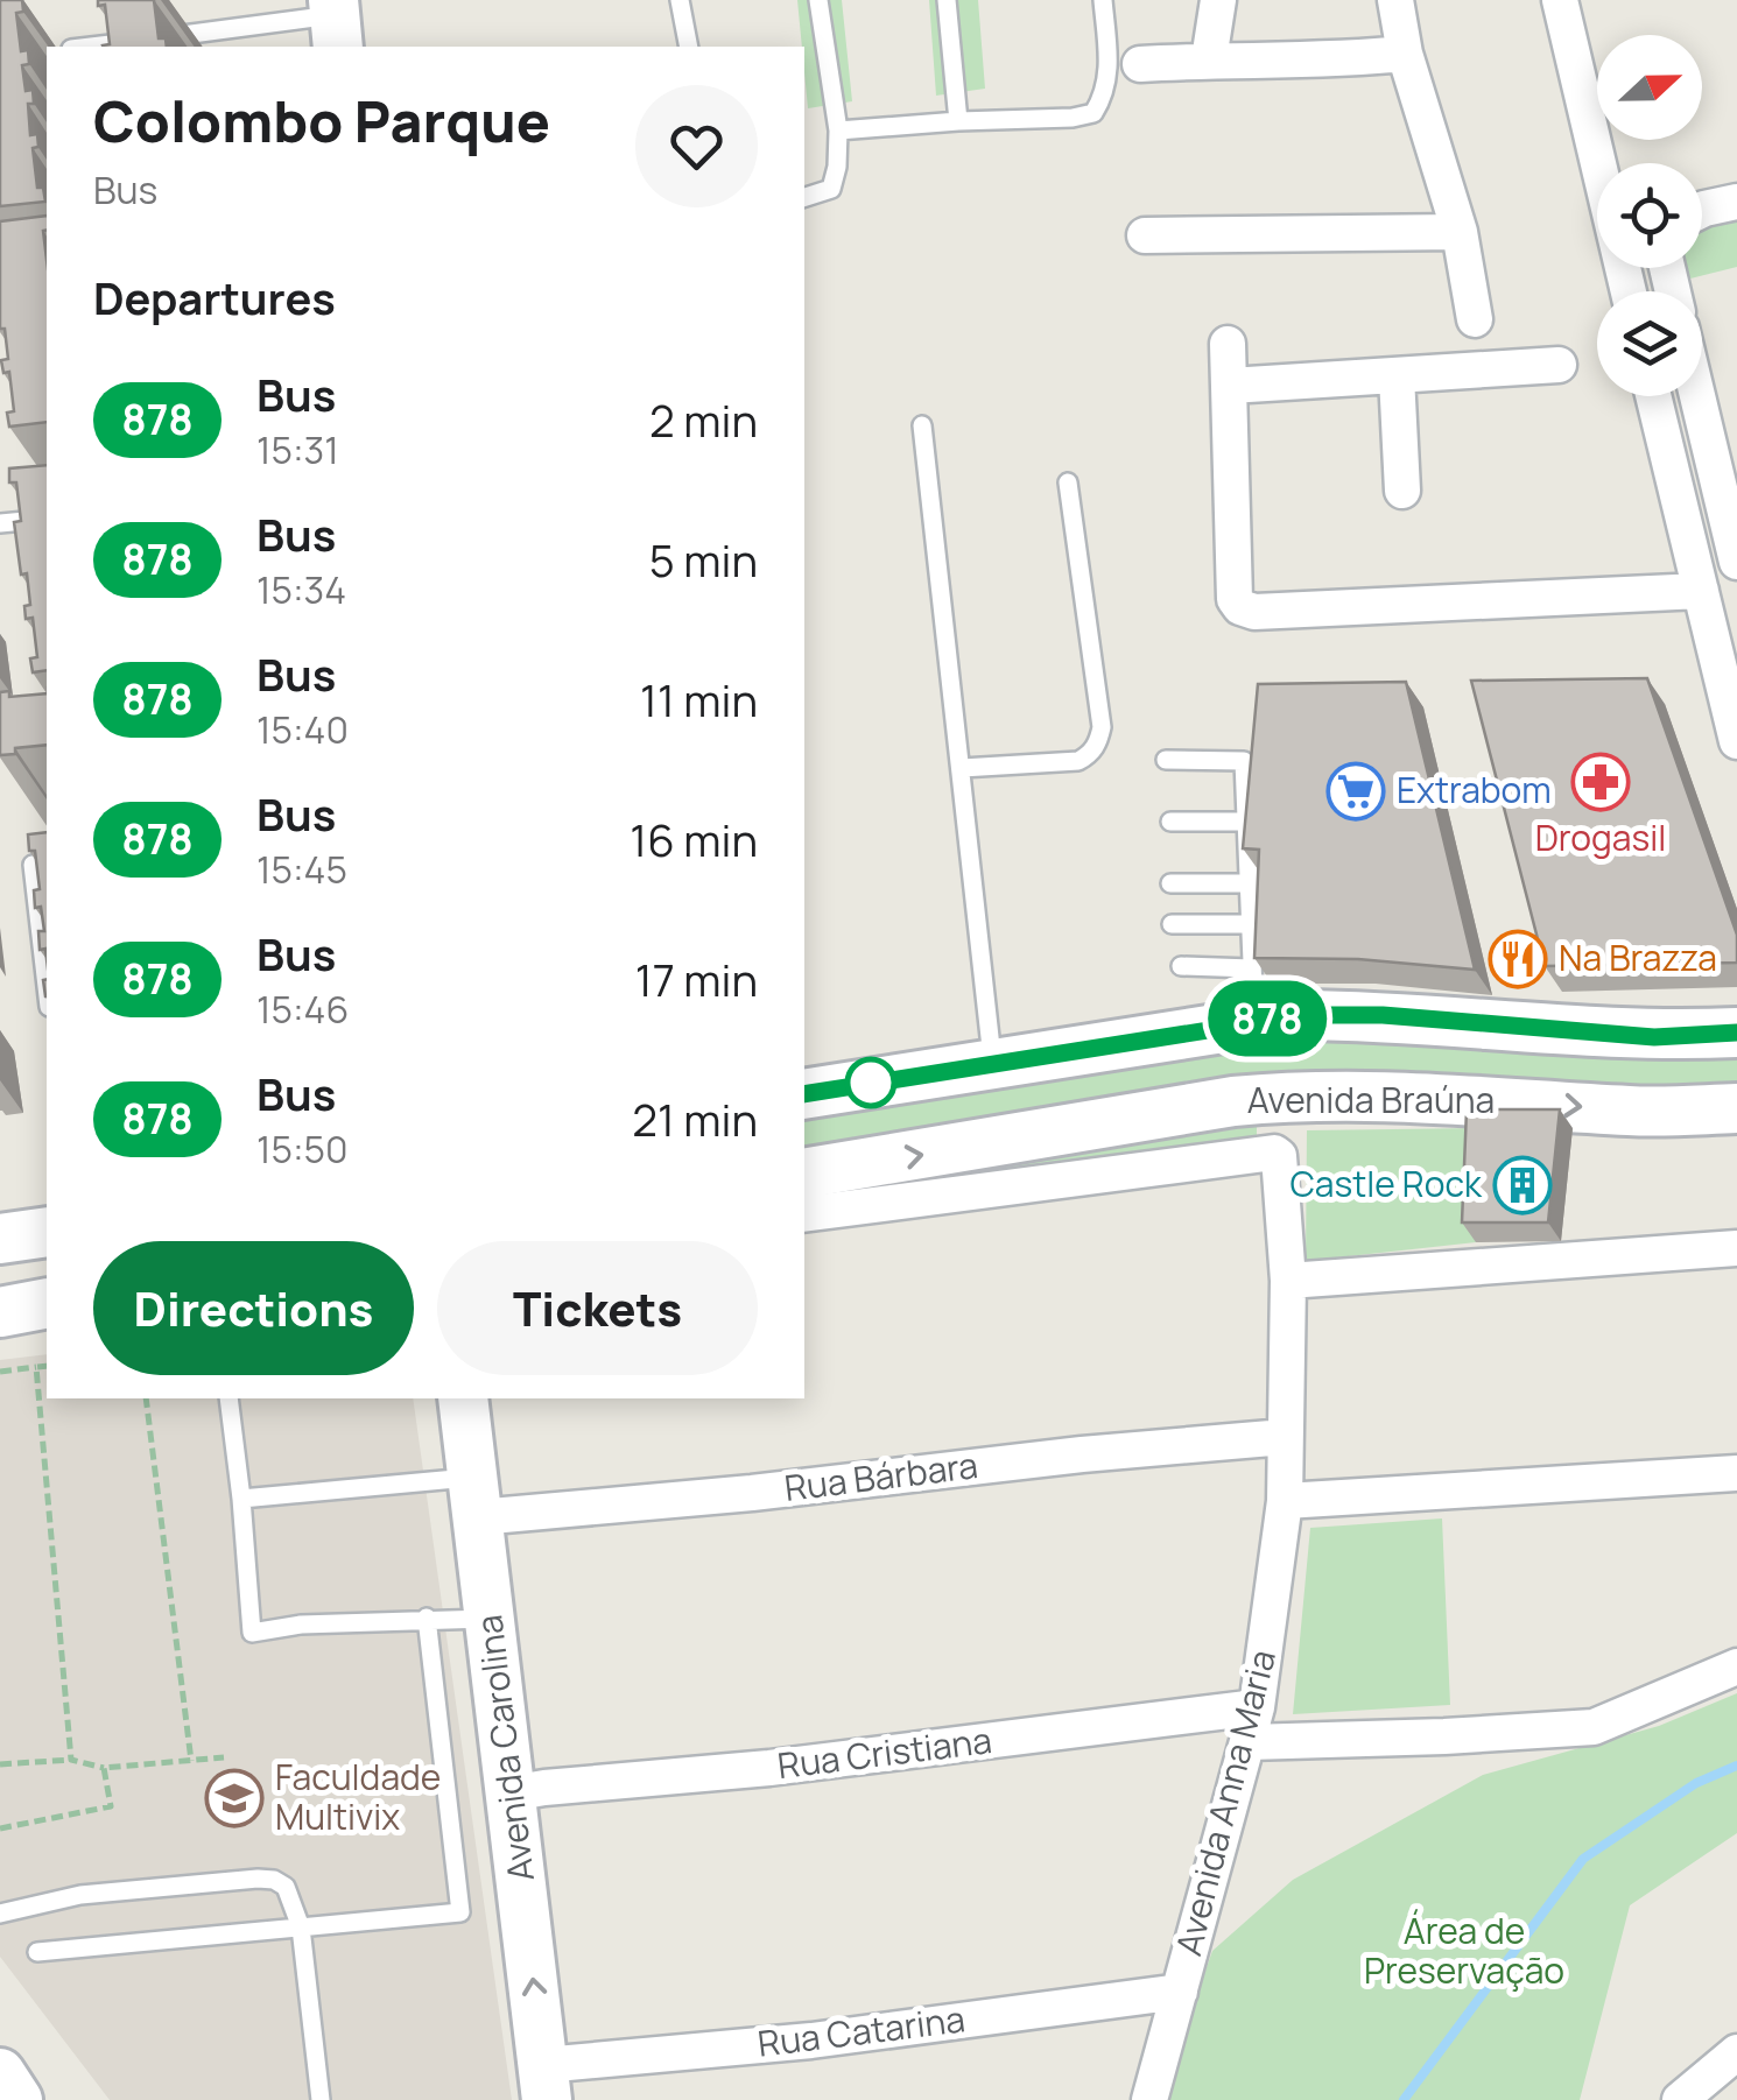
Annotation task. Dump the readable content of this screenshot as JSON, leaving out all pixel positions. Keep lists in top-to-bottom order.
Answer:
{
  "streets": {
    "street": [
      "Avenida Braúna",
      "Rua Bárbara",
      "Avenida Carolina",
      "Rua Cristiana",
      "Avenida Anna Maria",
      "Rua Catarina"
    ]
  },
  "crossings": [
    ["Rua Bárbara", "Avenida Carolina"],
    ["Rua Bárbara", "Avenida Anna Maria"],
    ["Avenida Carolina", "Rua Cristiana"],
    ["Avenida Carolina", "Rua Catarina"],
    ["Rua Cristiana", "Avenida Anna Maria"],
    ["Avenida Anna Maria", "Rua Catarina"]
  ],
  "one_way": ["Avenida Carolina"],
  "parks": ["Área de Preservação"],
  "places": {
    "pharmacy": ["Drogasil"],
    "supermarket": ["Extrabom"],
    "restaurant": ["Na Brazza"],
    "building": ["Castle Rock"],
    "school or university": ["Faculdade Multivix"]
  },
  "lines": ["bus line 878"],
  "north": "right",
  "page": {
    "on_map": "878",
    "heading": [
      ["Colombo Parque", "Bus"],
      "Departures"
    ],
    "list": [
      {
        "mark": "878",
        "name": "Bus",
        "note": "15:31",
        "value": "2 min"
      },
      {
        "mark": "878",
        "name": "Bus",
        "note": "15:34",
        "value": "5 min"
      },
      {
        "mark": "878",
        "name": "Bus",
        "note": "15:40",
        "value": "11 min"
      },
      {
        "mark": "878",
        "name": "Bus",
        "note": "15:45",
        "value": "16 min"
      },
      {
        "mark": "878",
        "name": "Bus",
        "note": "15:46",
        "value": "17 min"
      },
      {
        "mark": "878",
        "name": "Bus",
        "note": "15:50",
        "value": "21 min"
      }
    ],
    "buttons": ["Directions", "Tickets"]
  }
}
